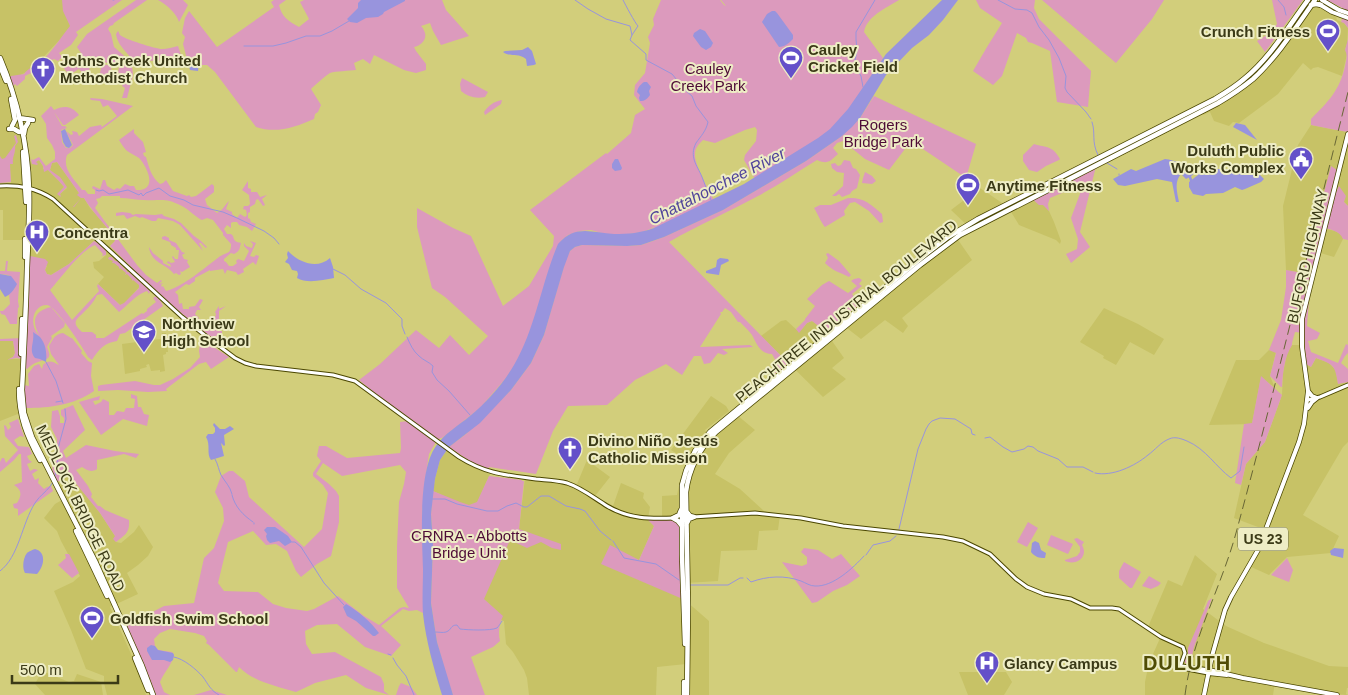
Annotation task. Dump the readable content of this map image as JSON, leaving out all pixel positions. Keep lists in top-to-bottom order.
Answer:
{
  "streets": {
    "highway": ["PEACHTREE INDUSTRIAL BOULEVARD", "MEDLOCK BRIDGE ROAD"],
    "main road": ["BUFORD HIGHWAY", "US 23"]
  },
  "districts": ["DULUTH"],
  "water": ["Chattahoochee River"],
  "parks": ["Cauley Creek Park", "Rogers Bridge Park", "CRNRA - Abbotts Bridge Unit"],
  "places": {
    "sports": [
      "Crunch Fitness",
      "Cauley Cricket Field",
      "Anytime Fitness",
      "Goldfish Swim School"
    ],
    "church": ["Johns Creek United Methodist Church", "Divino Niño Jesús Catholic Mission"],
    "public building": ["Duluth Public Works Complex"],
    "hospital": ["Concentra", "Glancy Campus"],
    "school or university": ["Northview High School"]
  },
  "scale_bar": "500 m"
}
